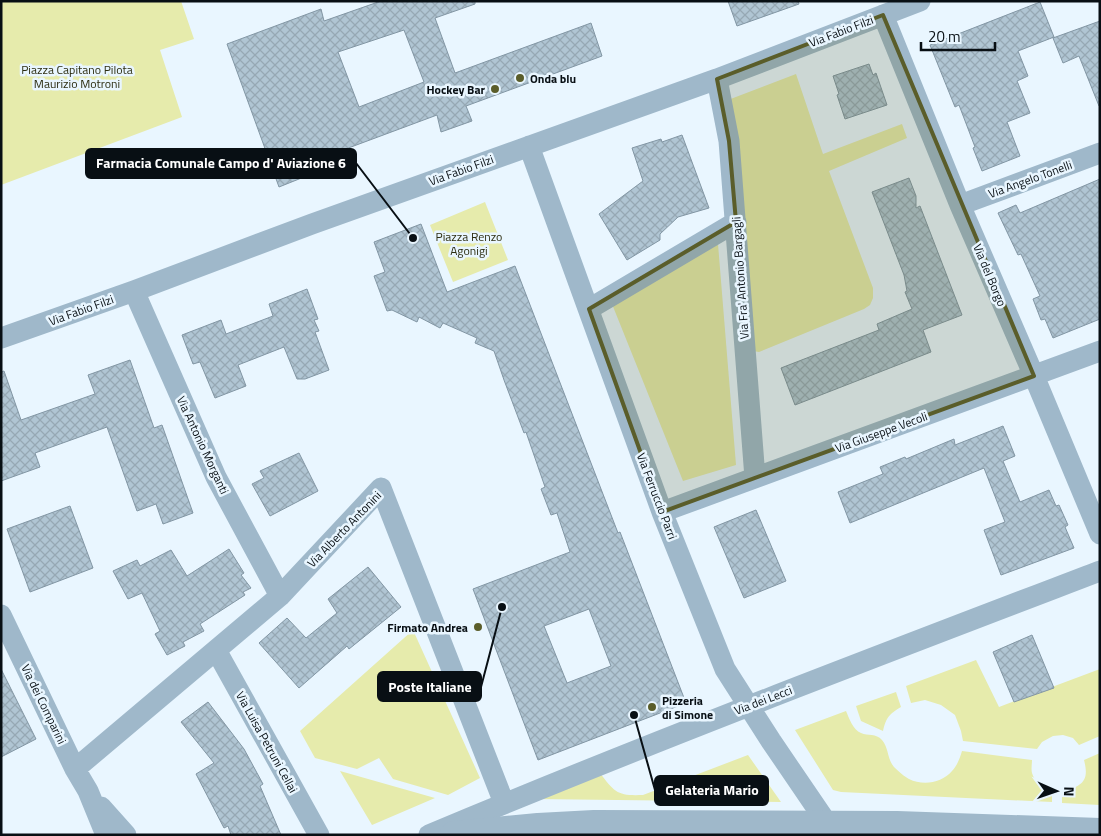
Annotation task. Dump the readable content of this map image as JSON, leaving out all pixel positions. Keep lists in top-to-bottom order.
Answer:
{
  "streets": {
    "street": [
      "Via Fabio Filzi",
      "Via Angelo Tonelli",
      "Via del Borgo",
      "Via Fra' Antonio Bargagli",
      "Via Giuseppe Vecoli",
      "Via Antonio Morganti",
      "Via Ferruccio Parri",
      "Via Alberto Antonini",
      "Via dei Lecci",
      "Via dei Comparini",
      "Via Luisa Petruni Cellai"
    ]
  },
  "crossings": [
    ["Via Fabio Filzi", "Via del Borgo"],
    ["Via Fabio Filzi", "Via Fra' Antonio Bargagli"],
    ["Via Fabio Filzi", "Via Antonio Morganti"],
    ["Via Fabio Filzi", "Via Ferruccio Parri"],
    ["Via Angelo Tonelli", "Via del Borgo"],
    ["Via del Borgo", "Via Giuseppe Vecoli"],
    ["Via Fra' Antonio Bargagli", "Via Giuseppe Vecoli"],
    ["Via Giuseppe Vecoli", "Via Ferruccio Parri"],
    ["Via Antonio Morganti", "Via Alberto Antonini"],
    ["Via Ferruccio Parri", "Via dei Lecci"],
    ["Via Alberto Antonini", "Via dei Lecci"],
    ["Via Alberto Antonini", "Via dei Comparini"],
    ["Via Alberto Antonini", "Via Luisa Petruni Cellai"]
  ],
  "parks": ["Piazza Capitano Pilota Maurizio Motroni", "Piazza Renzo Agonigi"],
  "places": [
    "Onda blu",
    "Hockey Bar",
    "Farmacia Comunale Campo d' Aviazione 6",
    "Poste Italiane",
    "Firmato Andrea",
    "Pizzeria di Simone",
    "Gelateria Mario"
  ],
  "scale_bar": "20 m",
  "north": "right"
}
